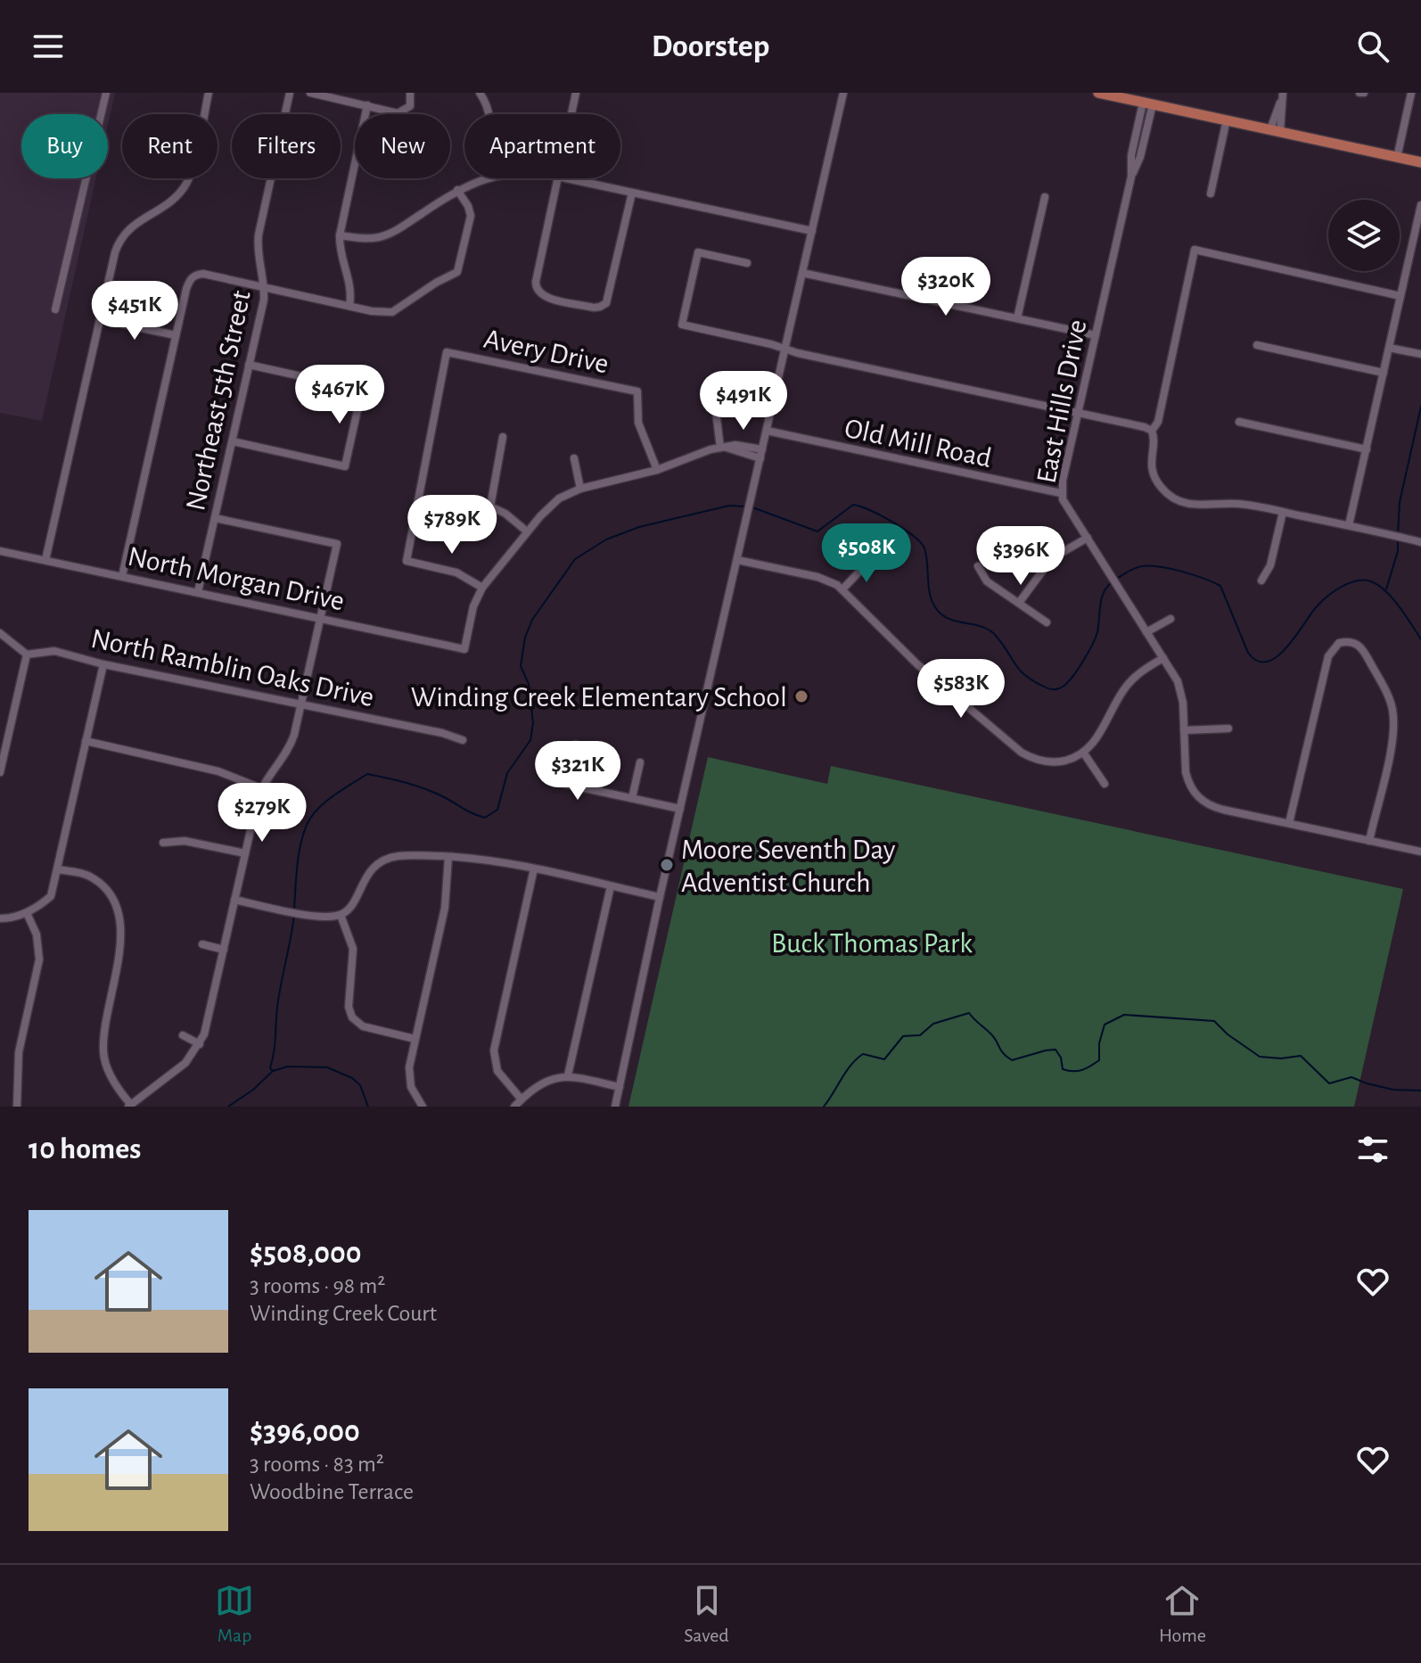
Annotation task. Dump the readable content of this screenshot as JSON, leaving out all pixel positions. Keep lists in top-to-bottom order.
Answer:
{
  "streets": {
    "street": [
      "Avery Drive",
      "Northeast 5th Street",
      "East Hills Drive",
      "Old Mill Road",
      "North Morgan Drive",
      "North Ramblin Oaks Drive"
    ]
  },
  "crossings": [
    ["Avery Drive", "North Morgan Drive"],
    ["Northeast 5th Street", "North Morgan Drive"],
    ["East Hills Drive", "Old Mill Road"]
  ],
  "parks": ["Buck Thomas Park"],
  "places": ["Winding Creek Elementary School", "Moore Seventh Day Adventist Church"],
  "page": {
    "header": "Doorstep",
    "chip": [
      "Buy",
      "Rent",
      "Filters",
      "New",
      "Apartment"
    ],
    "price": [
      "$320K",
      "$451K",
      "$467K",
      "$491K",
      "$789K",
      "$508K",
      "$396K",
      "$583K",
      "$321K",
      "$279K"
    ],
    "heading": "10 homes",
    "list": [
      {
        "name": "$508,000",
        "note": "3 rooms · 98 m² · Winding Creek Court"
      },
      {
        "name": "$396,000",
        "note": "3 rooms · 83 m² · Woodbine Terrace"
      }
    ],
    "tabs": ["Map", "Saved", "Home"]
  }
}
